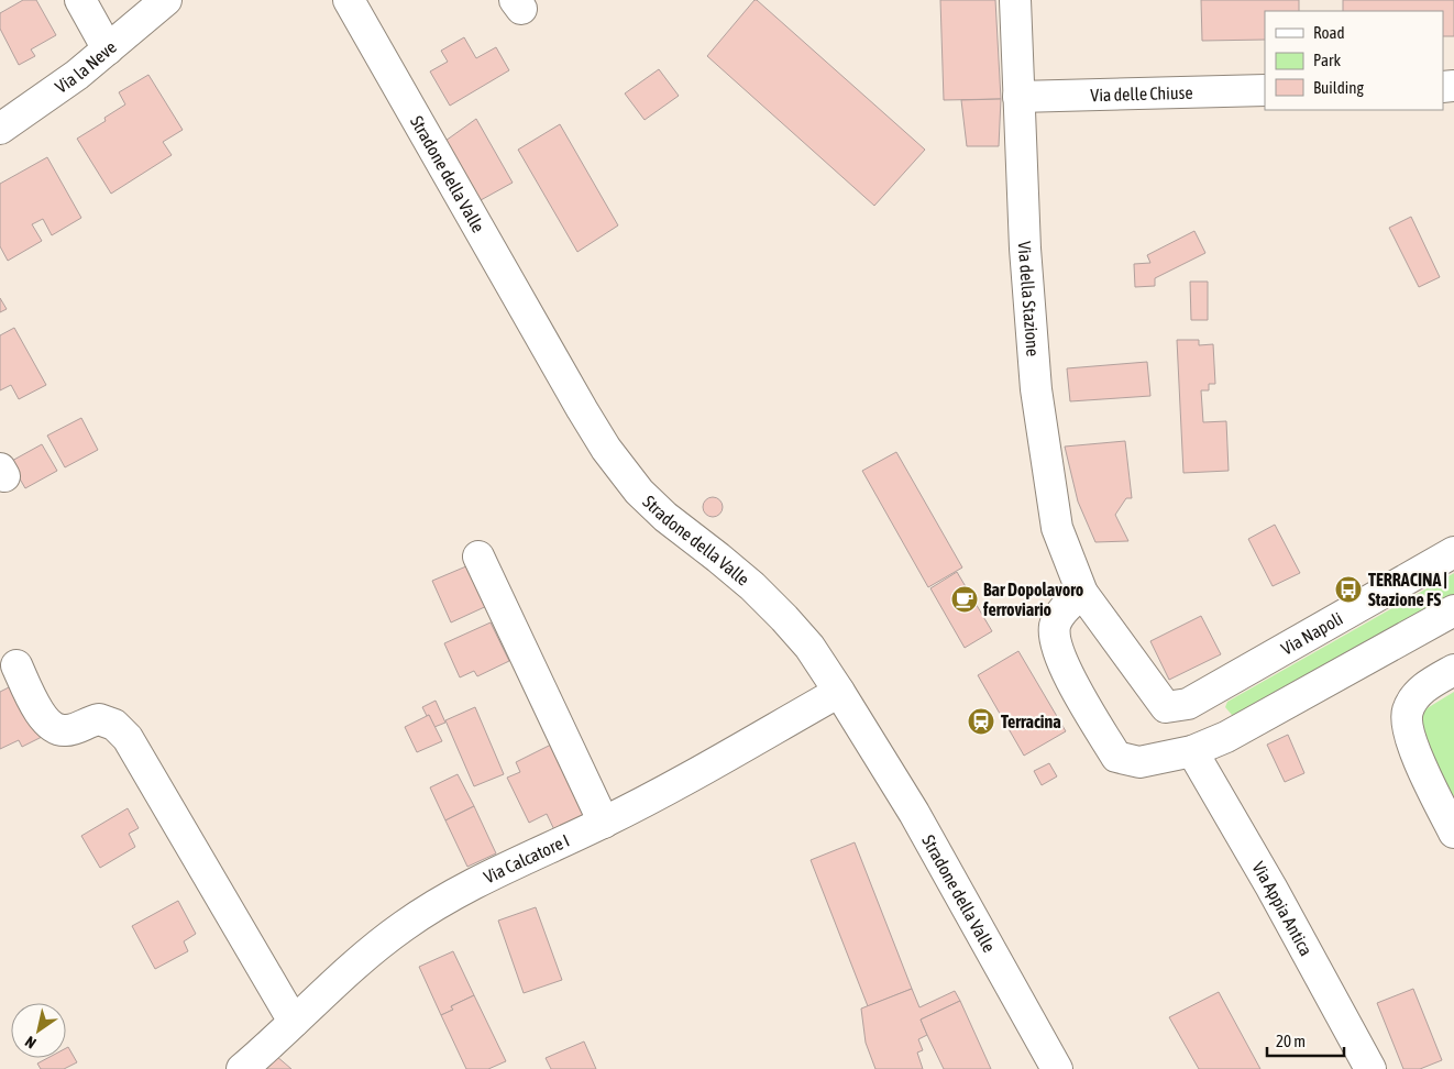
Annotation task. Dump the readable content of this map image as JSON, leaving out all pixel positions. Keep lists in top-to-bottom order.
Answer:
{
  "streets": {
    "street": [
      "Via la Neve",
      "Via delle Chiuse",
      "Stradone della Valle",
      "Via della Stazione",
      "Via Napoli",
      "Via Calcatore I",
      "Via Appia Antica"
    ]
  },
  "crossings": [
    ["Via delle Chiuse", "Via della Stazione"],
    ["Stradone della Valle", "Via Calcatore I"],
    ["Via della Stazione", "Via Napoli"]
  ],
  "places": {
    "bus stop": ["TERRACINA | Stazione FS"],
    "cafe": ["Bar Dopolavoro ferroviario"],
    "station": ["Terracina"]
  },
  "legend": ["Road", "Park", "Building"],
  "scale_bar": "20 m",
  "north": "bottom left"
}
